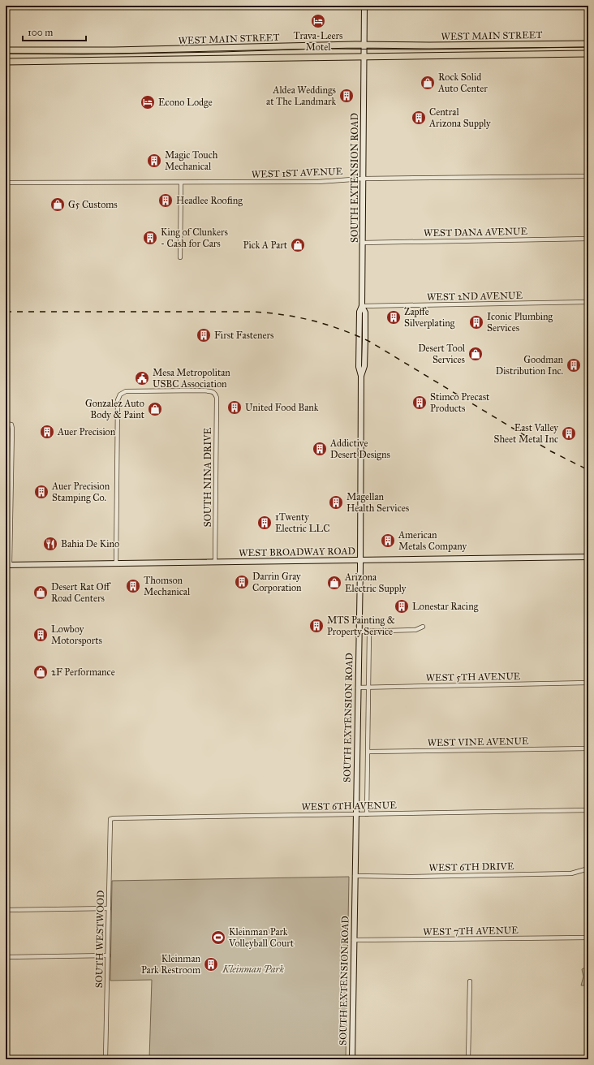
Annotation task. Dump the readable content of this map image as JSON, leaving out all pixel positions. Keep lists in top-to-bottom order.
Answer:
{
  "streets": {
    "main road": ["WEST MAIN STREET"],
    "street": [
      "WEST 1ST AVENUE",
      "SOUTH EXTENSION ROAD",
      "WEST DANA AVENUE",
      "WEST 2ND AVENUE",
      "SOUTH NINA DRIVE",
      "WEST BROADWAY ROAD",
      "WEST 5TH AVENUE",
      "WEST VINE AVENUE",
      "WEST 6TH AVENUE",
      "WEST 6TH DRIVE",
      "WEST 7TH AVENUE",
      "SOUTH WESTWOOD"
    ]
  },
  "crossings": [
    ["WEST MAIN STREET", "SOUTH EXTENSION ROAD"],
    ["WEST 1ST AVENUE", "SOUTH EXTENSION ROAD"],
    ["SOUTH EXTENSION ROAD", "WEST DANA AVENUE"],
    ["SOUTH EXTENSION ROAD", "WEST 2ND AVENUE"],
    ["SOUTH EXTENSION ROAD", "WEST BROADWAY ROAD"],
    ["SOUTH EXTENSION ROAD", "WEST 5TH AVENUE"],
    ["SOUTH EXTENSION ROAD", "WEST VINE AVENUE"],
    ["SOUTH EXTENSION ROAD", "WEST 6TH AVENUE"],
    ["SOUTH EXTENSION ROAD", "WEST 6TH DRIVE"],
    ["SOUTH EXTENSION ROAD", "WEST 7TH AVENUE"],
    ["SOUTH NINA DRIVE", "WEST BROADWAY ROAD"],
    ["WEST 6TH AVENUE", "SOUTH WESTWOOD"]
  ],
  "parks": ["Kleinman Park"],
  "places": {
    "hotel": ["Trava-Leers Motel", "Econo Lodge"],
    "shop": [
      "Rock Solid Auto Center",
      "G5 Customs",
      "Pick A Part",
      "Desert Tool Services",
      "Gonzalez Auto Body & Paint",
      "Arizona Electric Supply",
      "Desert Rat Off Road Centers",
      "2F Performance"
    ],
    "building": [
      "Aldea Weddings at The Landmark",
      "Central Arizona Supply",
      "Magic Touch Mechanical",
      "Headlee Roofing",
      "King of Clunkers - Cash for Cars",
      "Zapffe Silverplating",
      "Iconic Plumbing Services",
      "First Fasteners",
      "Goodman Distribution Inc.",
      "Stimco Precast Products",
      "United Food Bank",
      "Auer Precision",
      "East Valley Sheet Metal Inc",
      "Addictive Desert Designs",
      "Auer Precision Stamping Co.",
      "Magellan Health Services",
      "1Twenty Electric LLC",
      "American Metals Company",
      "Darrin Gray Corporation",
      "Thomson Mechanical",
      "Lonestar Racing",
      "MTS Painting & Property Service",
      "Lowboy Motorsports",
      "Kleinman Park Restroom"
    ],
    "public building": ["Mesa Metropolitan USBC Association"],
    "restaurant": ["Bahia De Kino"],
    "sports": ["Kleinman Park Volleyball Court"]
  },
  "scale_bar": "100 m"
}
